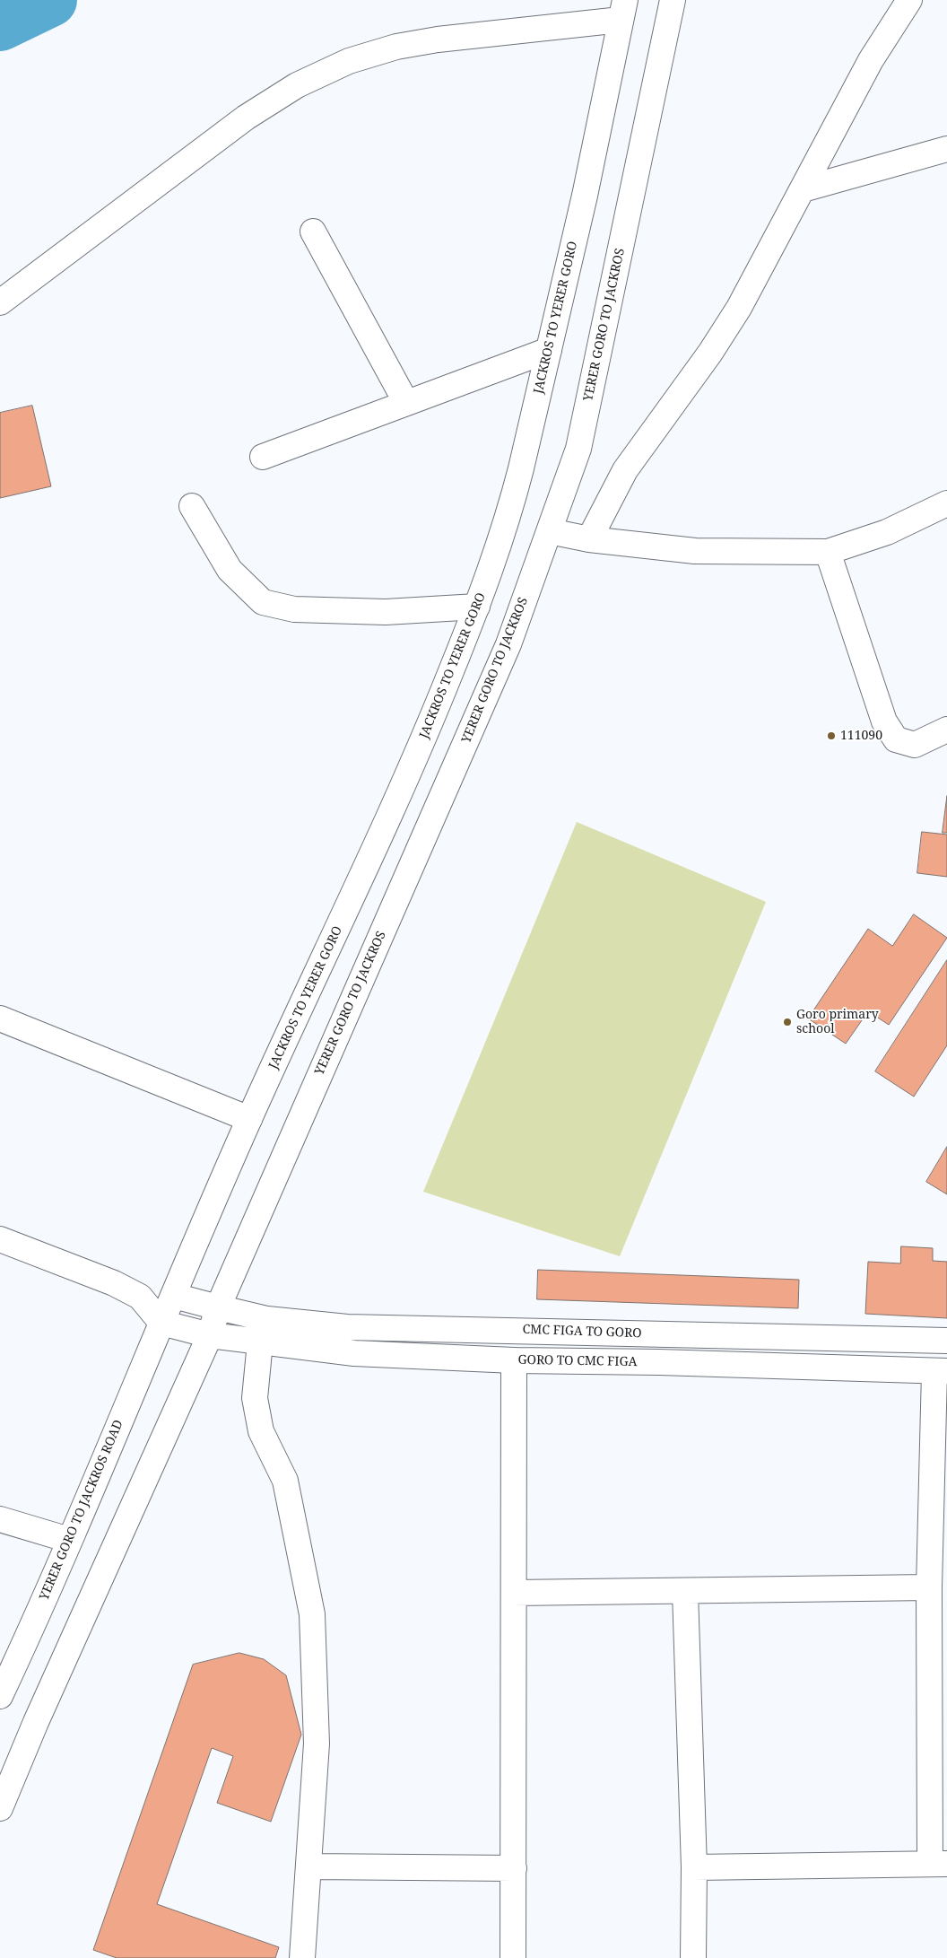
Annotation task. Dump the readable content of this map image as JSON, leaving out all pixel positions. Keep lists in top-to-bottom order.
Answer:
{
  "streets": {
    "street": [
      "JACKROS TO YERER GORO",
      "YERER GORO TO JACKROS",
      "CMC FIGA TO GORO",
      "GORO TO CMC FIGA",
      "YERER GORO TO JACKROS ROAD"
    ]
  },
  "crossings": [
    ["JACKROS TO YERER GORO", "CMC FIGA TO GORO"],
    ["JACKROS TO YERER GORO", "YERER GORO TO JACKROS ROAD"],
    ["YERER GORO TO JACKROS", "CMC FIGA TO GORO"],
    ["YERER GORO TO JACKROS", "GORO TO CMC FIGA"],
    ["CMC FIGA TO GORO", "YERER GORO TO JACKROS ROAD"],
    ["GORO TO CMC FIGA", "YERER GORO TO JACKROS ROAD"]
  ],
  "places": ["111090", "Goro primary school"]
}
